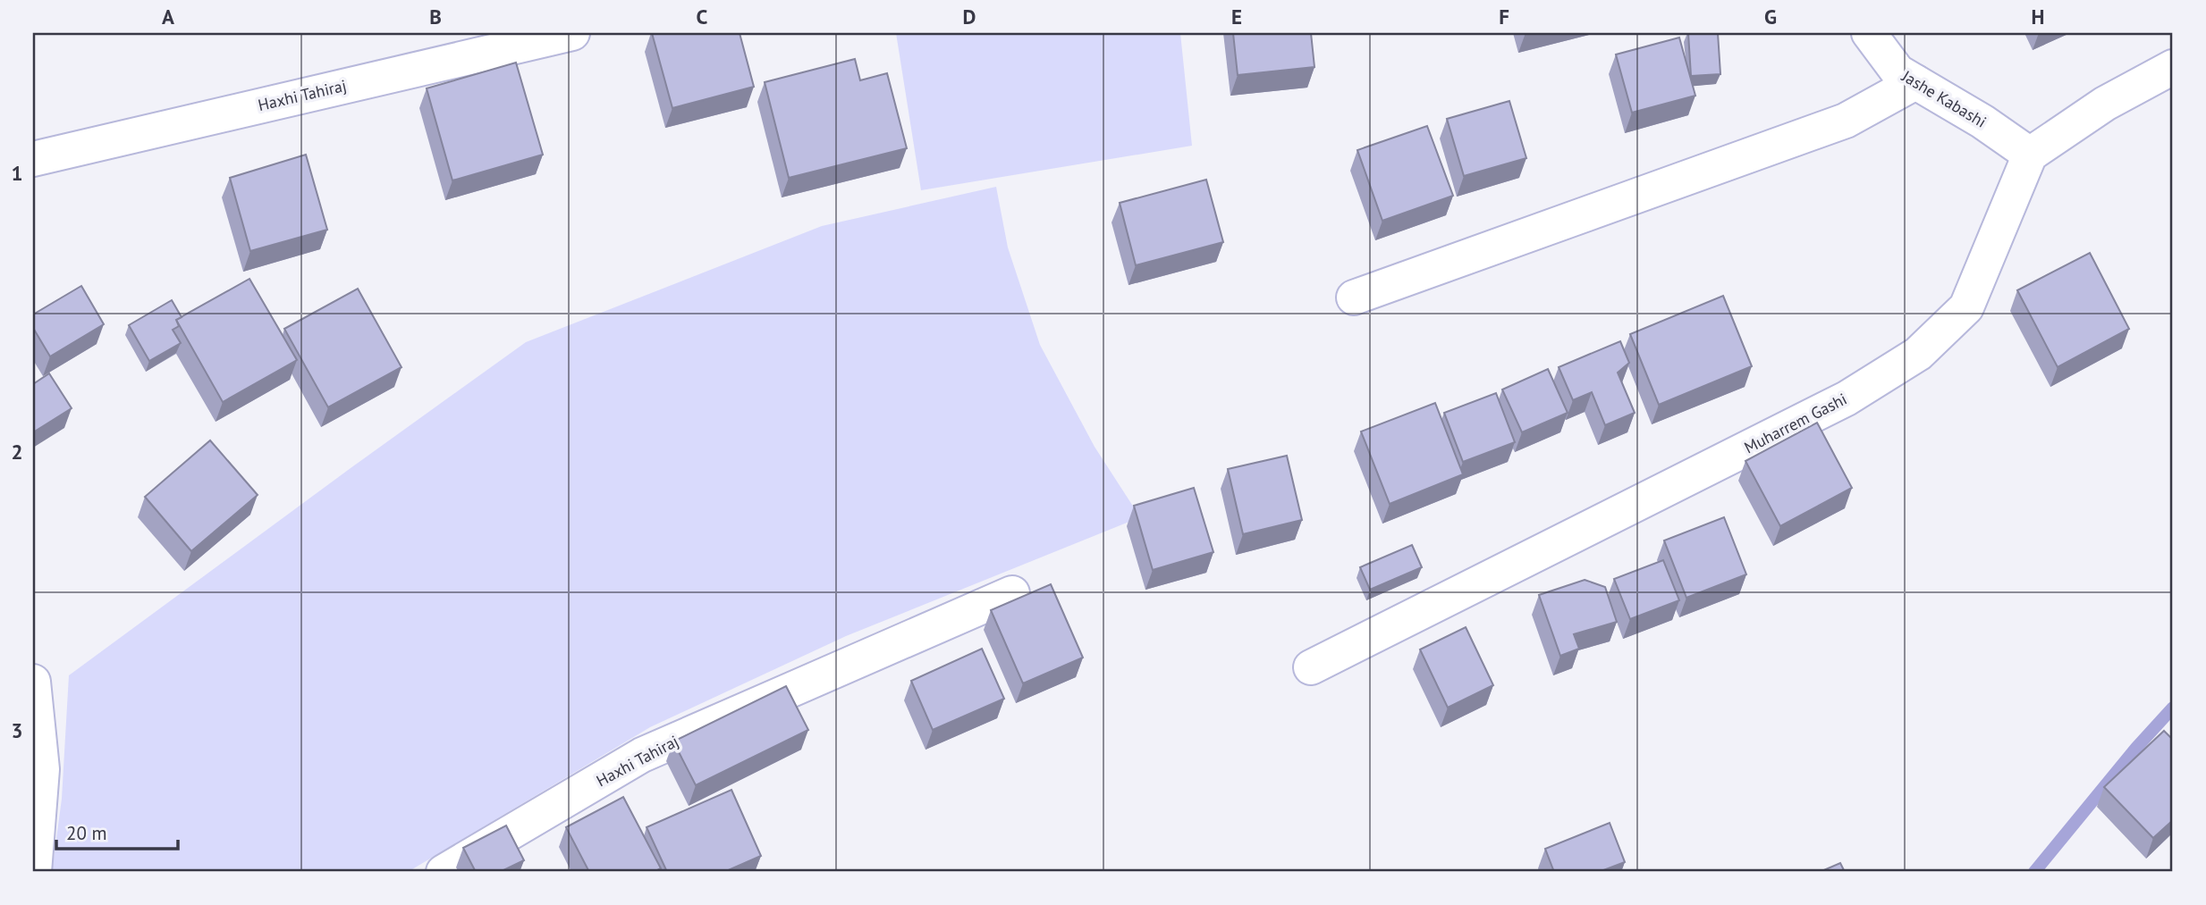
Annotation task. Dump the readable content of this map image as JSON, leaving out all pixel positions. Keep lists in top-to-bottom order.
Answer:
{
  "streets": {
    "street": ["Haxhi Tahiraj", "Jashe Kabashi", "Muharrem Gashi"]
  },
  "crossings": [
    ["Jashe Kabashi", "Muharrem Gashi"]
  ],
  "scale_bar": "20 m",
  "grid": {
    "columns": [
      "A",
      "B",
      "C",
      "D",
      "E",
      "F",
      "G",
      "H"
    ],
    "rows": ["1", "2", "3"]
  }
}
